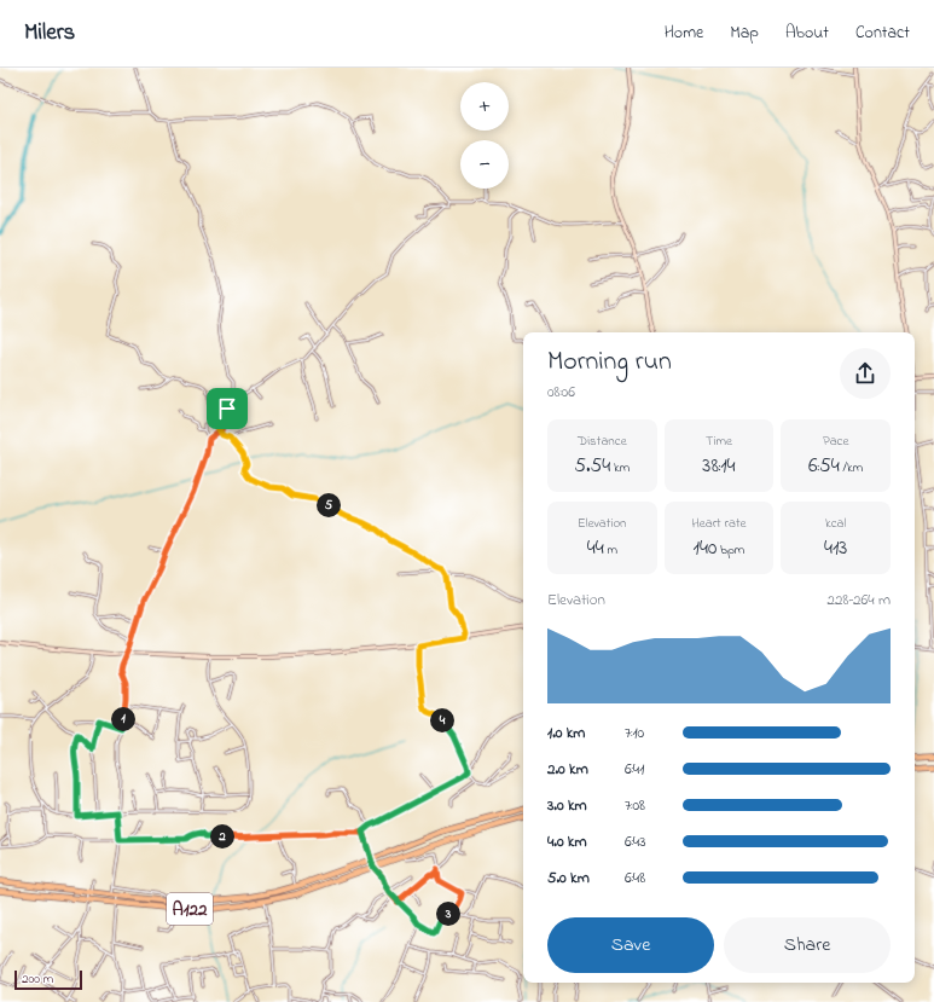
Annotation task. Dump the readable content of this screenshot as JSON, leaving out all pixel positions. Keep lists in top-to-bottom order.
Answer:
{
  "streets": {
    "highway": ["A122"]
  },
  "scale_bar": "200 m",
  "page": {
    "header": "Milers",
    "nav": [
      "Home",
      "Map",
      "About",
      "Contact"
    ],
    "map_buttons": ["+", "−"],
    "heading": ["Morning run", "08:06"],
    "stats": [
      ["Distance", "5.54 km"],
      ["Time", "38:14"],
      ["Pace", "6:54 /km"],
      ["Elevation", "44 m"],
      ["Heart rate", "140 bpm"],
      ["kcal", "413"]
    ],
    "pins": [
      "5",
      "1",
      "4",
      "2",
      "3"
    ],
    "chart": ["Elevation", "228–264 m"],
    "list": [
      {
        "name": "1.0 km",
        "note": "7:10"
      },
      {
        "name": "2.0 km",
        "note": "6:41"
      },
      {
        "name": "3.0 km",
        "note": "7:08"
      },
      {
        "name": "4.0 km",
        "note": "6:43"
      },
      {
        "name": "5.0 km",
        "note": "6:48"
      }
    ],
    "buttons": ["Save", "Share"],
    "scale": "200 m"
  }
}
